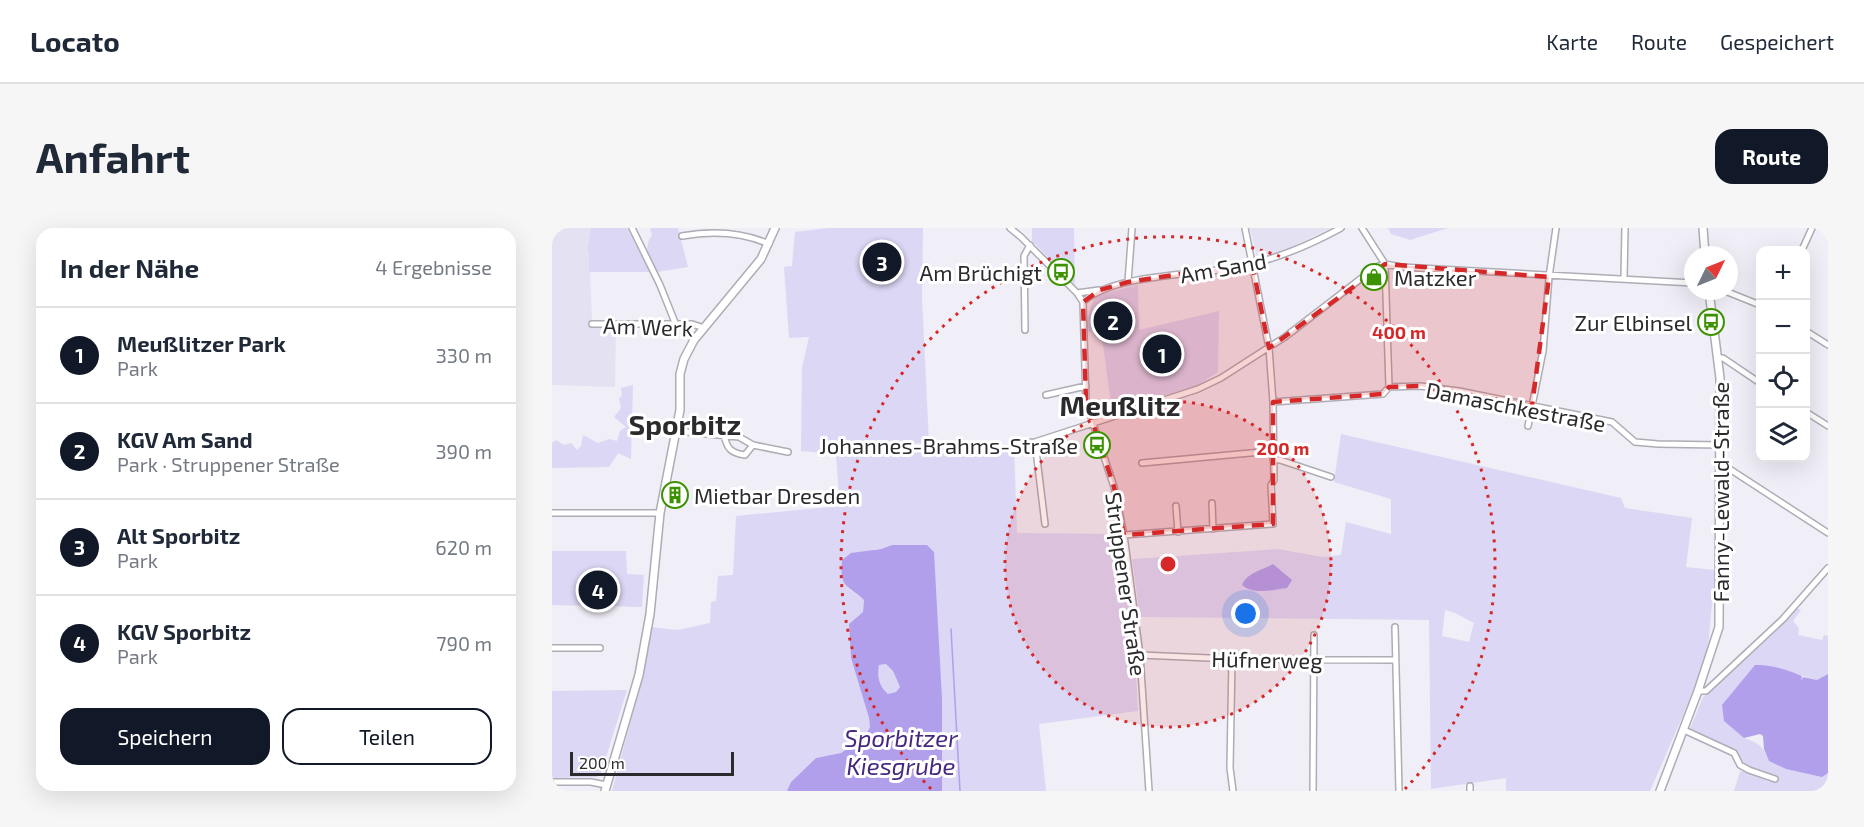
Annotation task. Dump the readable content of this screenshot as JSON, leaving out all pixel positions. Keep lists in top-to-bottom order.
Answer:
{
  "streets": {
    "street": [
      "Am Sand",
      "Am Werk",
      "Damaschkestraße",
      "Fanny-Lewald-Straße",
      "Struppener Straße",
      "Hüfnerweg"
    ]
  },
  "crossings": [
    ["Am Sand", "Struppener Straße"],
    ["Damaschkestraße", "Fanny-Lewald-Straße"],
    ["Struppener Straße", "Hüfnerweg"]
  ],
  "districts": ["Meußlitz", "Sporbitz"],
  "water": ["Sporbitzer Kiesgrube"],
  "places": {
    "bus stop": ["Am Brüchigt", "Zur Elbinsel", "Johannes-Brahms-Straße"],
    "shop": ["Matzker"],
    "building": ["Mietbar Dresden"]
  },
  "scale_bar": "200 m",
  "north": "top right",
  "page": {
    "header": "Locato",
    "nav": ["Karte", "Route", "Gespeichert"],
    "buttons": [
      "Route",
      ["Speichern", "Teilen"]
    ],
    "title": "Anfahrt",
    "heading": ["In der Nähe", "4 Ergebnisse"],
    "pins": [
      "3",
      "2",
      "1",
      "4"
    ],
    "map_buttons": ["+", "−"],
    "list": [
      {
        "mark": "1",
        "name": "Meußlitzer Park",
        "note": "Park",
        "value": "330 m"
      },
      {
        "mark": "2",
        "name": "KGV Am Sand",
        "note": "Park · Struppener Straße",
        "value": "390 m"
      },
      {
        "mark": "3",
        "name": "Alt Sporbitz",
        "note": "Park",
        "value": "620 m"
      },
      {
        "mark": "4",
        "name": "KGV Sporbitz",
        "note": "Park",
        "value": "790 m"
      }
    ],
    "scale": "200 m"
  },
  "rings": ["400 m", "200 m"]
}
